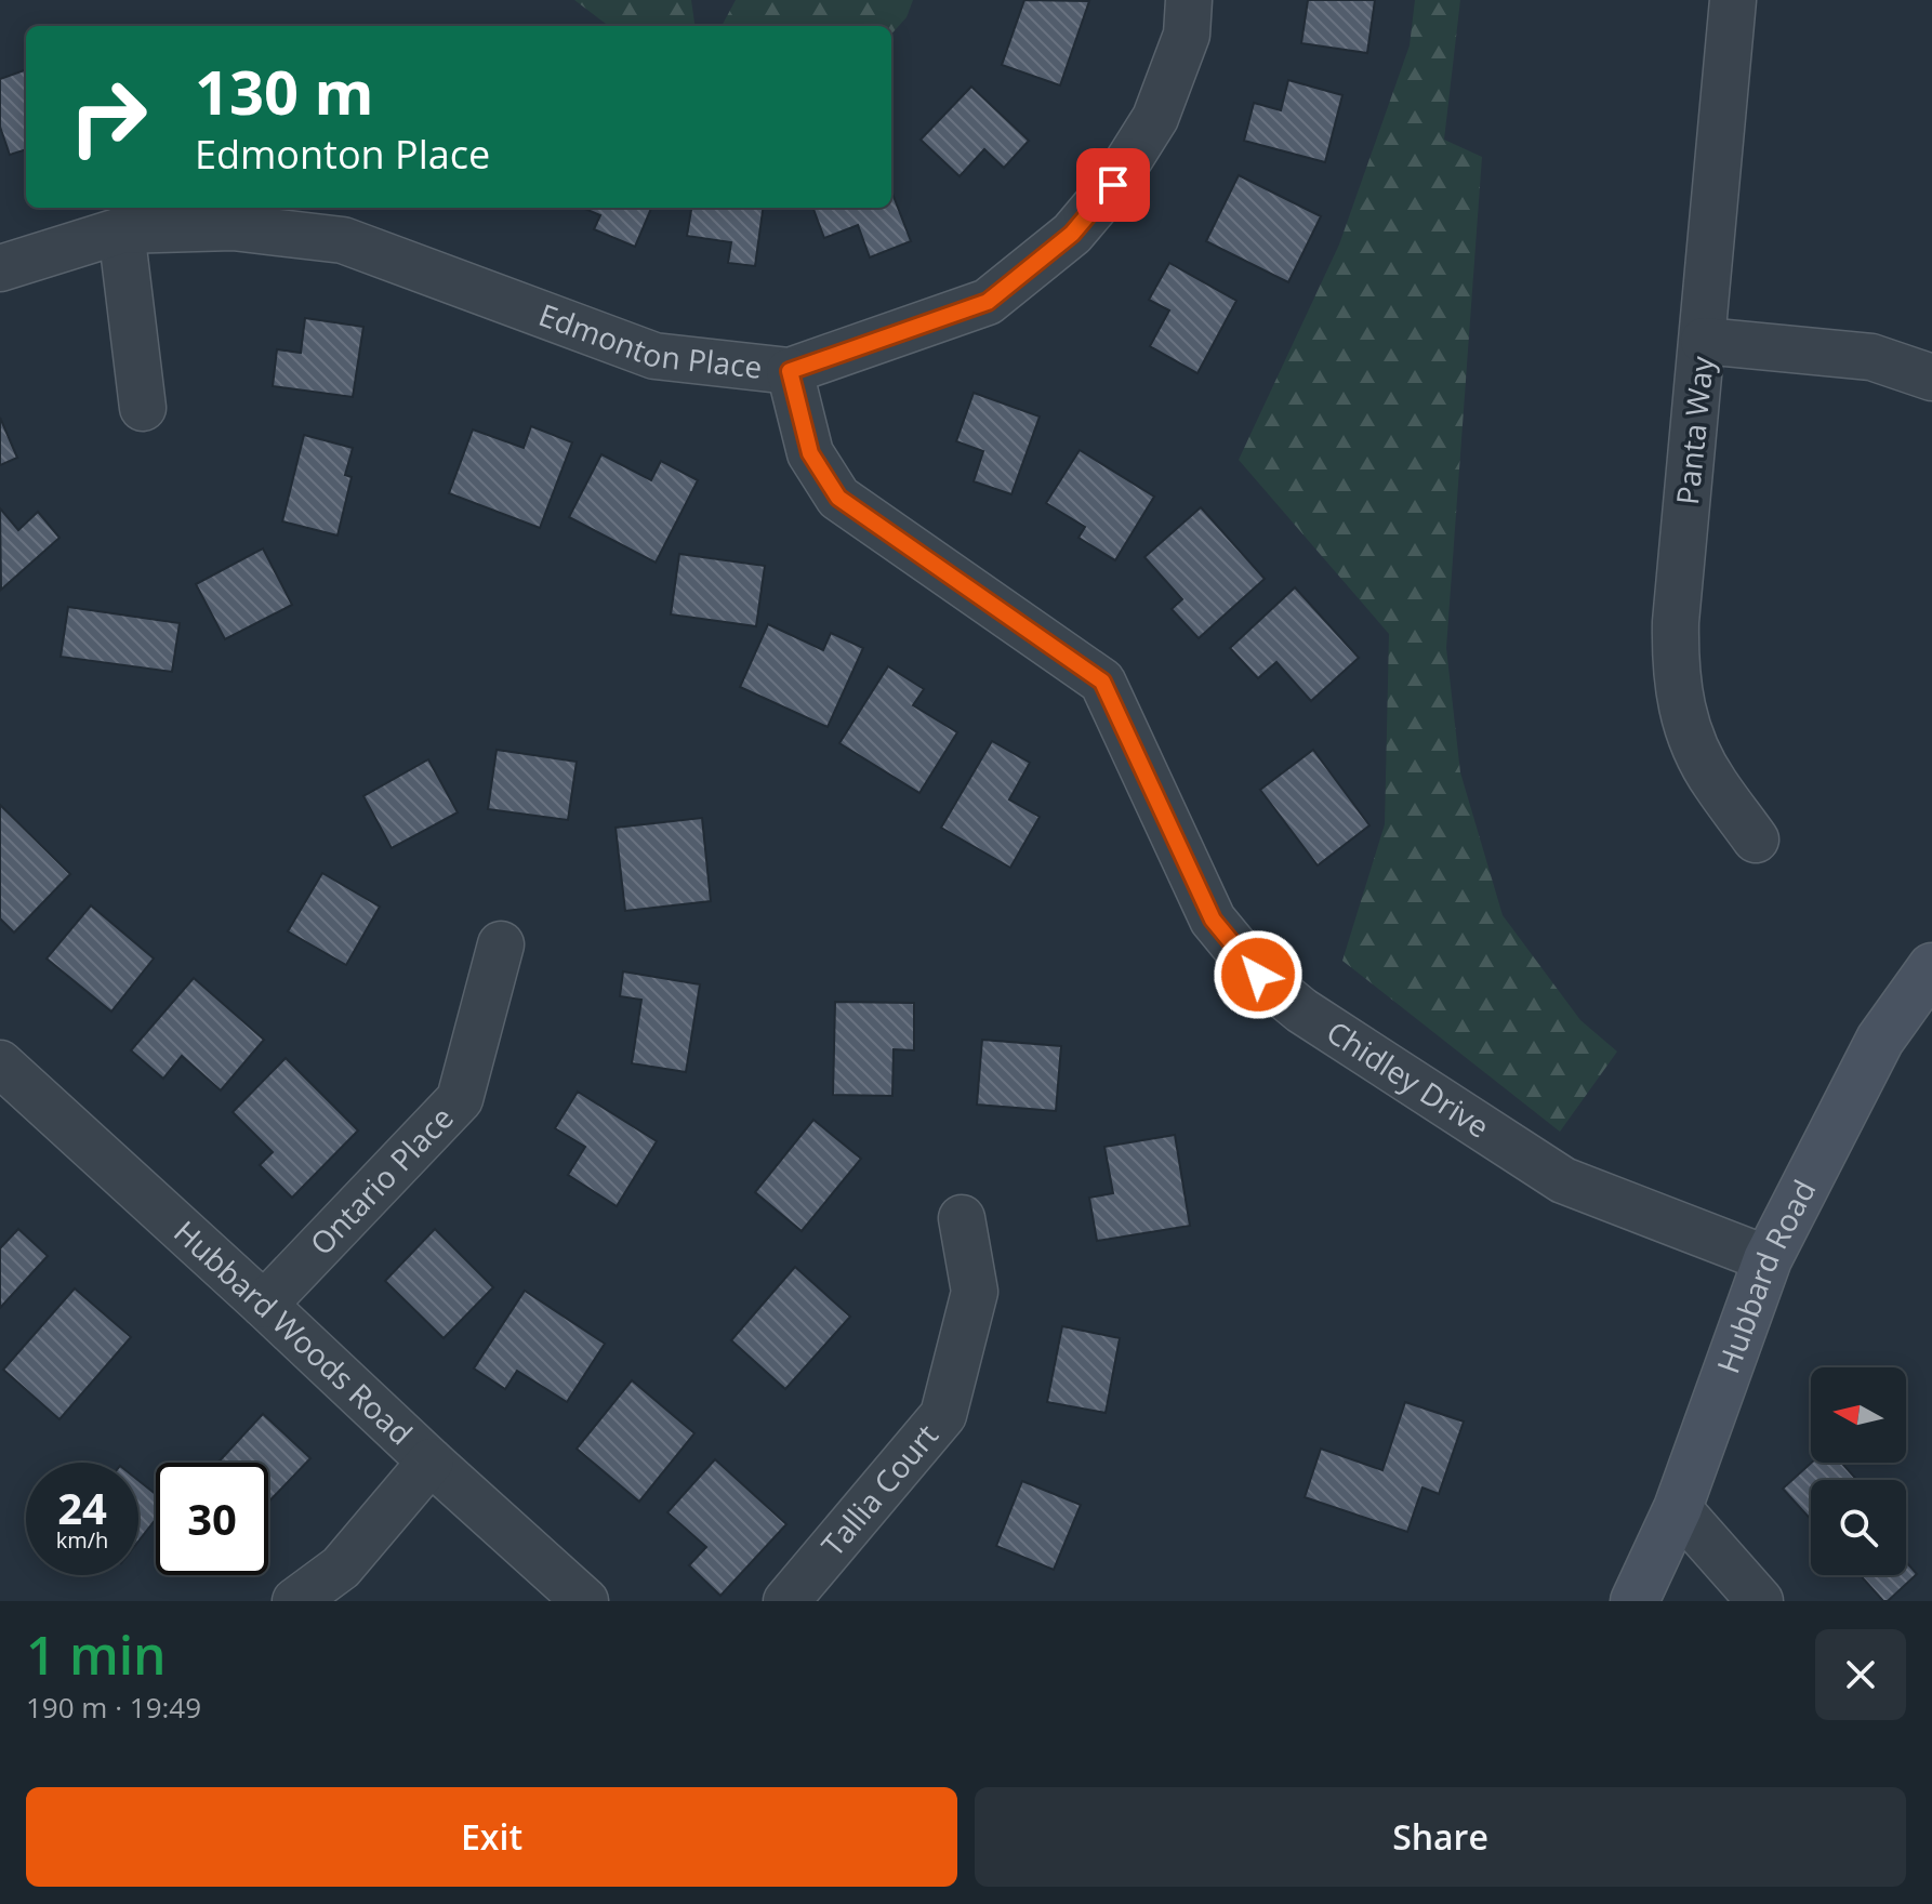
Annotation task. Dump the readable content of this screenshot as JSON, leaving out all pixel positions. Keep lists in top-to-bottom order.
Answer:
{
  "streets": {
    "main road": ["Hubbard Road"],
    "street": [
      "Edmonton Place",
      "Panta Way",
      "Chidley Drive",
      "Ontario Place",
      "Hubbard Woods Road",
      "Tallia Court"
    ]
  },
  "crossings": [
    ["Edmonton Place", "Chidley Drive"],
    ["Chidley Drive", "Hubbard Road"],
    ["Ontario Place", "Hubbard Woods Road"]
  ],
  "north": "left",
  "page": {
    "turn": ["130 m", "Edmonton Place"],
    "speed": "24 km/h",
    "limit": "30",
    "heading": ["1 min", "190 m · 19:49"],
    "buttons": ["Exit", "Share"]
  }
}
